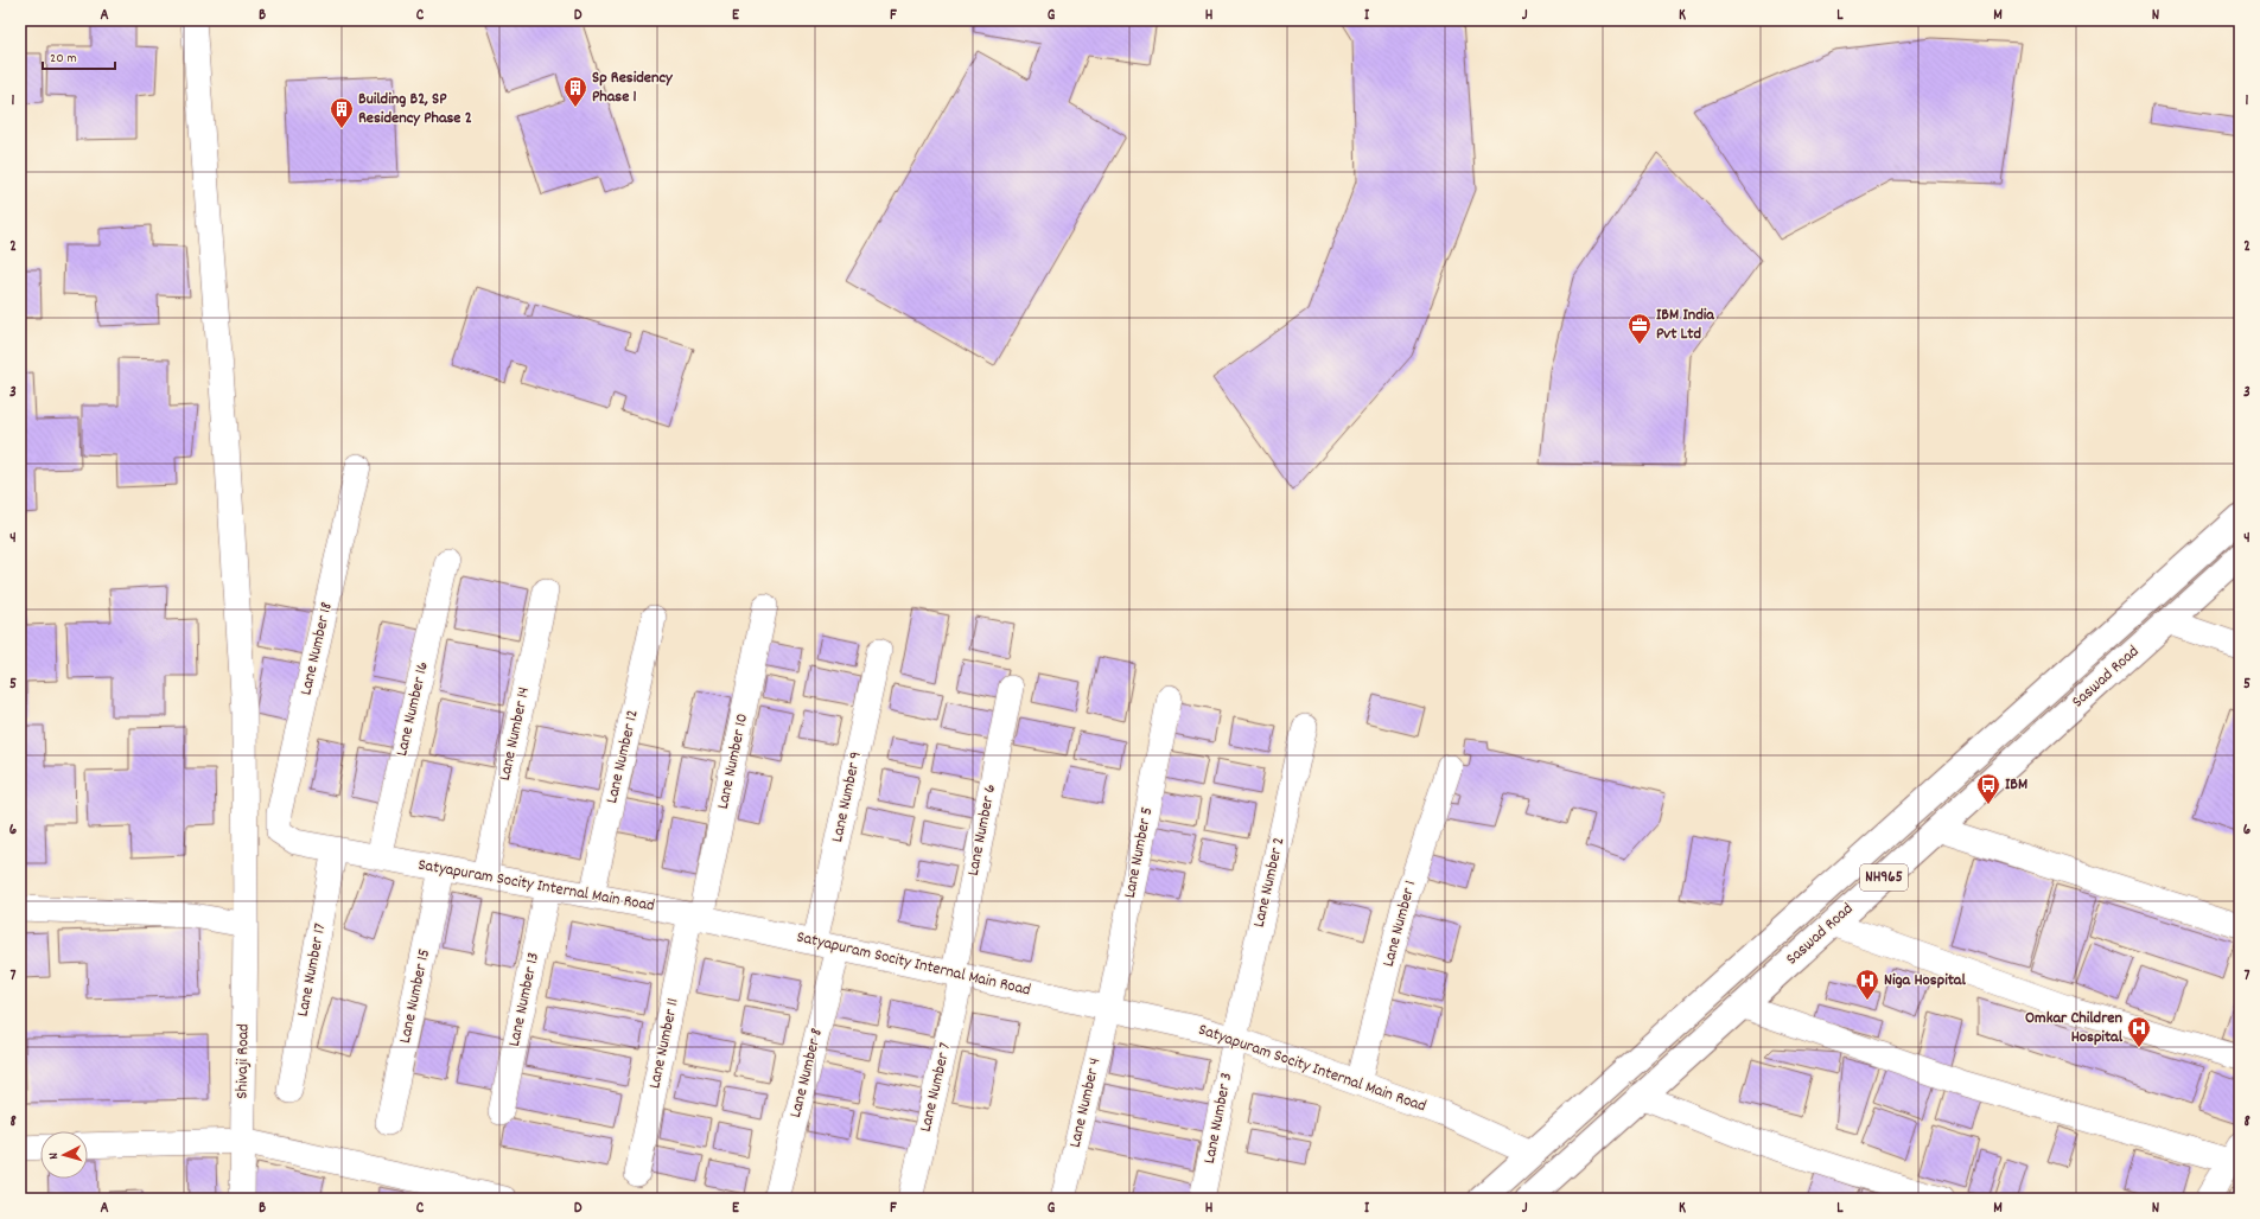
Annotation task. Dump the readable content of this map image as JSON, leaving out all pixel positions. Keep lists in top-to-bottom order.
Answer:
{
  "streets": {
    "highway": ["Saswad Road", "NH965"],
    "street": [
      "Lane Number 18",
      "Lane Number 16",
      "Lane Number 14",
      "Lane Number 12",
      "Lane Number 10",
      "Lane Number 9",
      "Lane Number 6",
      "Lane Number 5",
      "Lane Number 2",
      "Satyapuram Socity Internal Main Road",
      "Lane Number 1",
      "Lane Number 17",
      "Lane Number 15",
      "Lane Number 13",
      "Lane Number 11",
      "Shivaji Road",
      "Lane Number 8",
      "Lane Number 7",
      "Lane Number 4",
      "Lane Number 3"
    ]
  },
  "crossings": [
    ["Lane Number 18", "Satyapuram Socity Internal Main Road"],
    ["Saswad Road", "Satyapuram Socity Internal Main Road"],
    ["Lane Number 16", "Satyapuram Socity Internal Main Road"],
    ["Lane Number 14", "Satyapuram Socity Internal Main Road"],
    ["Lane Number 12", "Satyapuram Socity Internal Main Road"],
    ["Lane Number 10", "Satyapuram Socity Internal Main Road"],
    ["Lane Number 10", "Lane Number 11"],
    ["Lane Number 9", "Satyapuram Socity Internal Main Road"],
    ["Lane Number 9", "Lane Number 8"],
    ["Lane Number 6", "Satyapuram Socity Internal Main Road"],
    ["Lane Number 6", "Lane Number 7"],
    ["Lane Number 5", "Satyapuram Socity Internal Main Road"],
    ["Lane Number 5", "Lane Number 4"],
    ["Lane Number 2", "Satyapuram Socity Internal Main Road"],
    ["Lane Number 2", "Lane Number 3"],
    ["Satyapuram Socity Internal Main Road", "Lane Number 1"],
    ["Satyapuram Socity Internal Main Road", "Lane Number 17"],
    ["Satyapuram Socity Internal Main Road", "Lane Number 15"],
    ["Satyapuram Socity Internal Main Road", "Lane Number 13"],
    ["Satyapuram Socity Internal Main Road", "Lane Number 11"],
    ["Satyapuram Socity Internal Main Road", "Lane Number 8"],
    ["Satyapuram Socity Internal Main Road", "Lane Number 7"],
    ["Satyapuram Socity Internal Main Road", "Lane Number 4"],
    ["Satyapuram Socity Internal Main Road", "Lane Number 3"]
  ],
  "places": {
    "building": ["Sp Residency Phase 1", "Building B2, SP Residency Phase 2"],
    "office": ["IBM India Pvt Ltd"],
    "bus stop": ["IBM"],
    "hospital": ["Niga Hospital", "Omkar Children Hospital"]
  },
  "scale_bar": "20 m",
  "north": "left",
  "grid": {
    "columns": [
      "A",
      "B",
      "C",
      "D",
      "E",
      "F",
      "G",
      "H",
      "I",
      "J",
      "K",
      "L",
      "M",
      "N"
    ],
    "rows": [
      "1",
      "2",
      "3",
      "4",
      "5",
      "6",
      "7",
      "8"
    ]
  }
}
